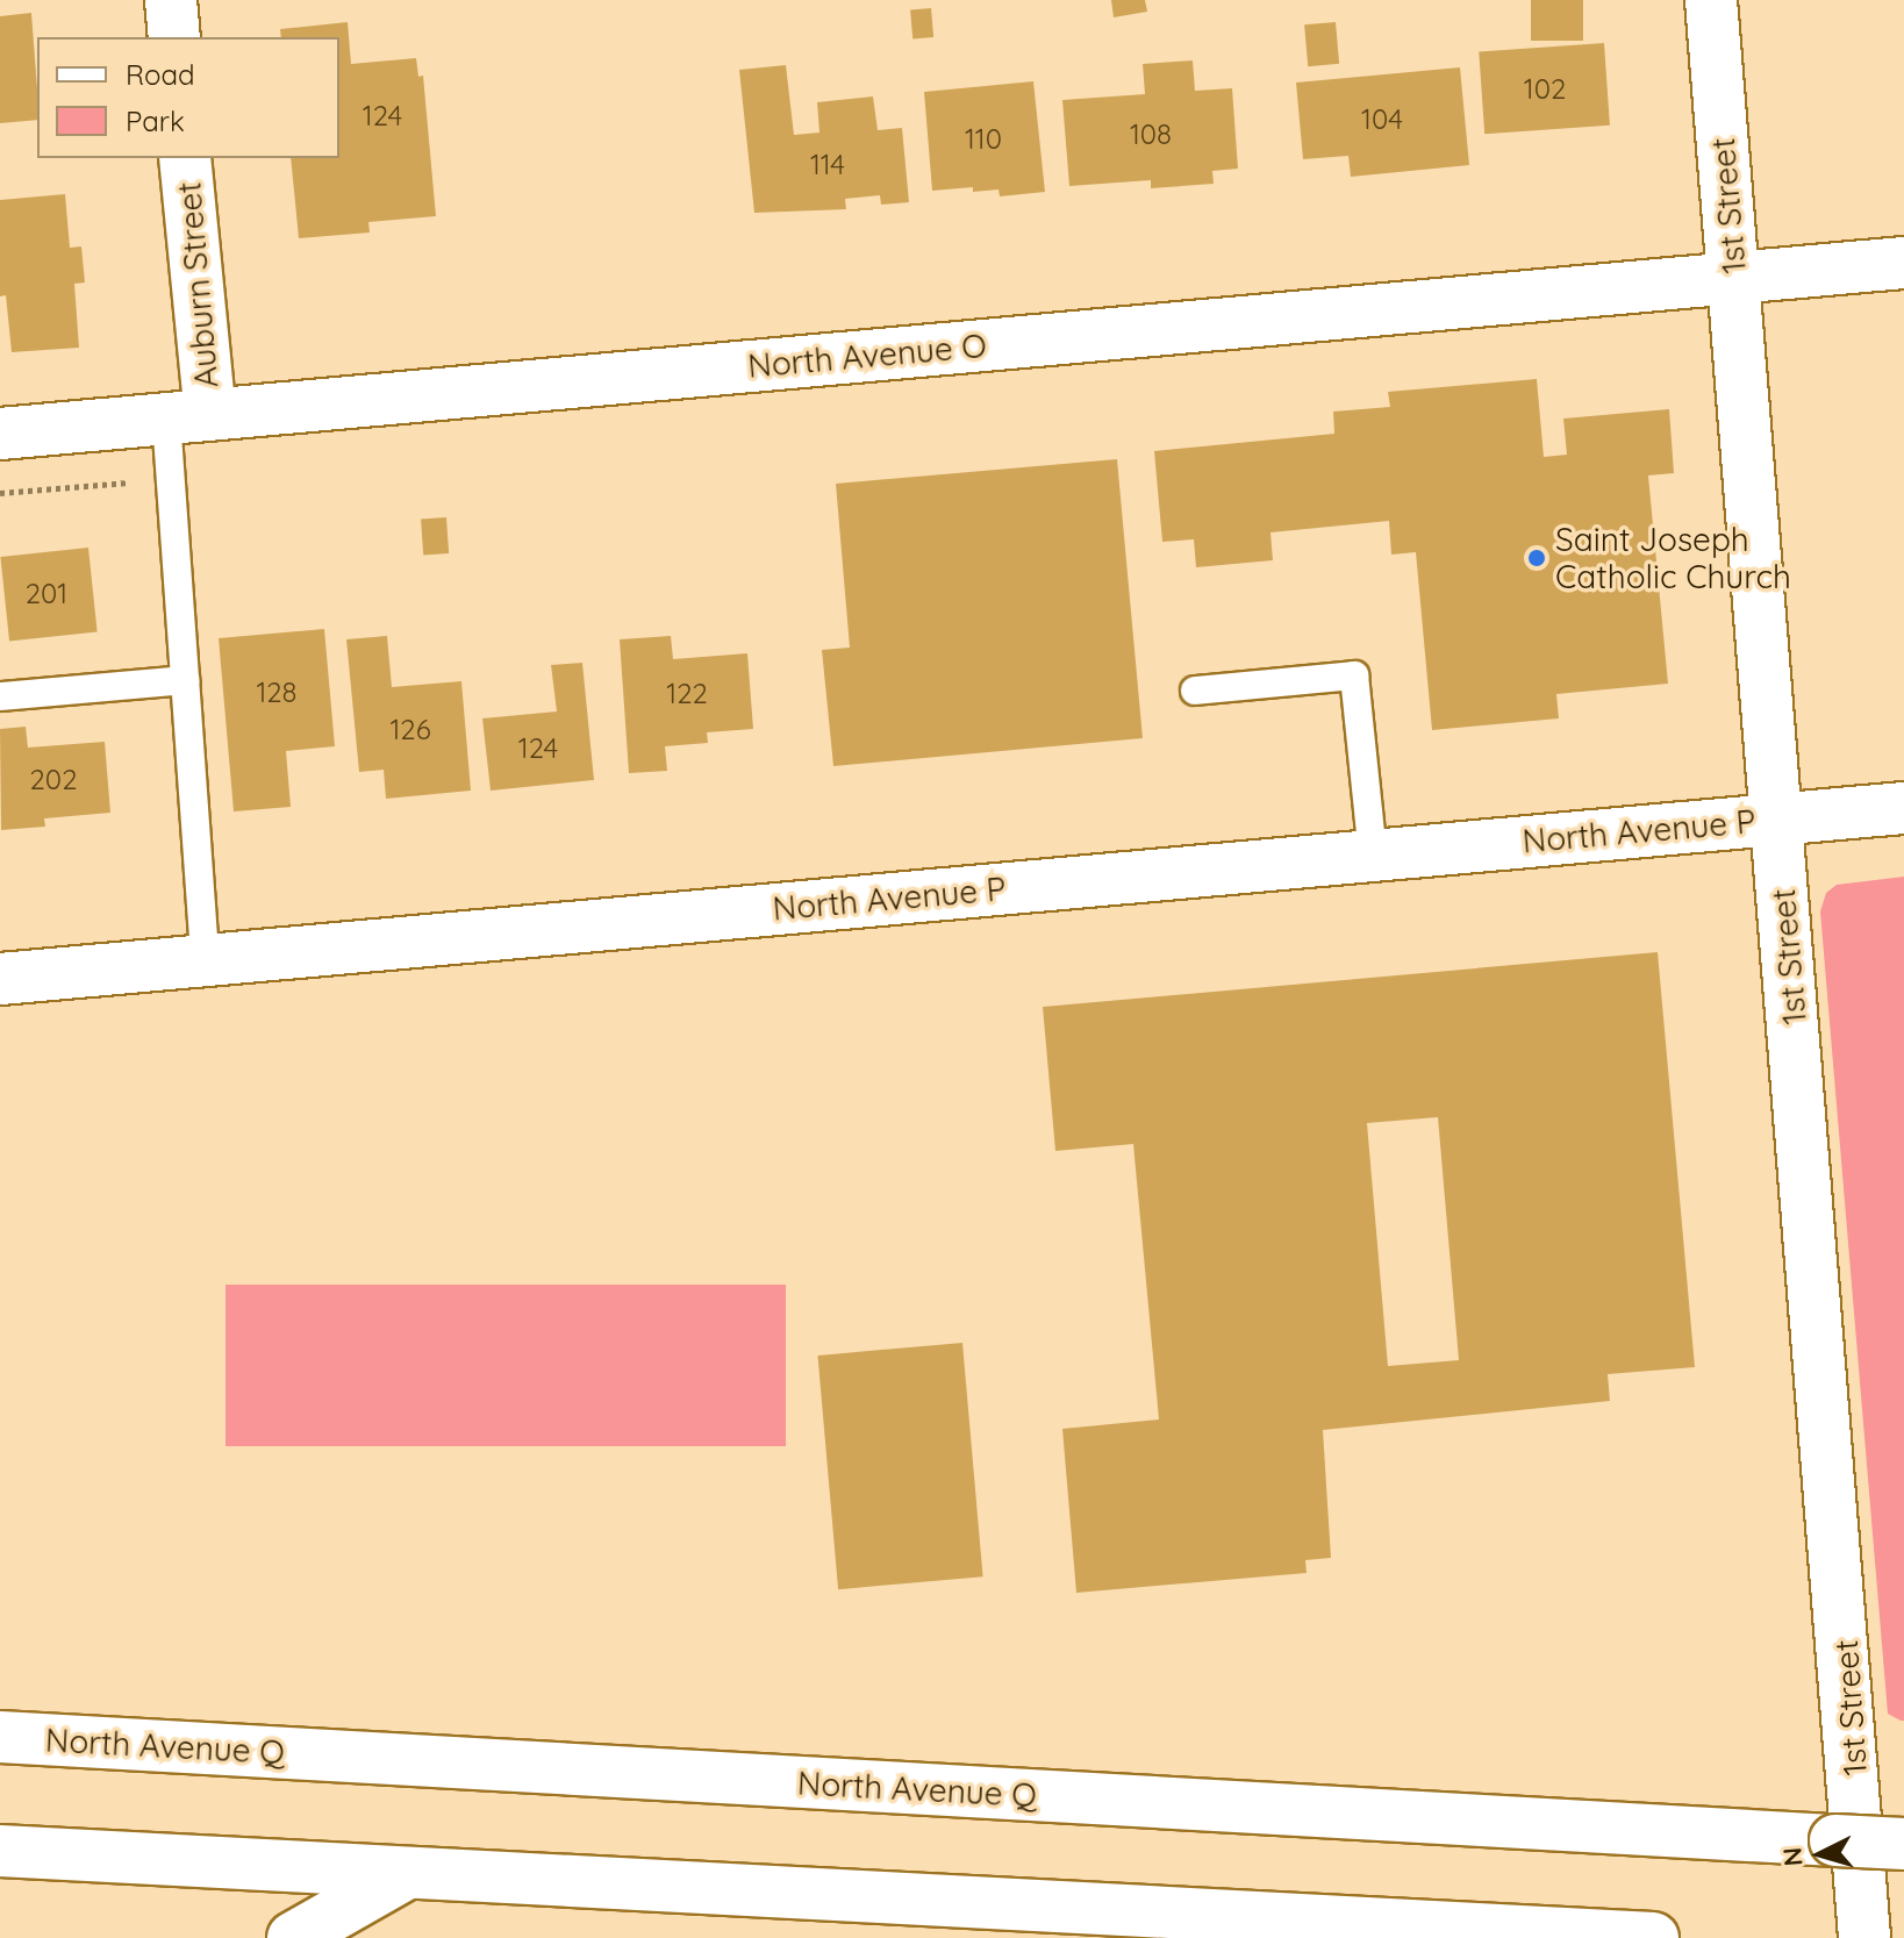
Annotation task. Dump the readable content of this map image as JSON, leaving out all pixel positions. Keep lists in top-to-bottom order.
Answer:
{
  "streets": {
    "street": [
      "1st Street",
      "Auburn Street",
      "North Avenue O",
      "North Avenue P",
      "North Avenue Q"
    ]
  },
  "crossings": [
    ["1st Street", "North Avenue O"],
    ["1st Street", "North Avenue P"],
    ["Auburn Street", "North Avenue O"]
  ],
  "places": ["Saint Joseph Catholic Church"],
  "house_numbers": [
    "102",
    "124",
    "104",
    "108",
    "110",
    "114",
    "201",
    "128",
    "122",
    "126",
    "124",
    "202"
  ],
  "legend": ["Road", "Park"],
  "north": "left"
}
